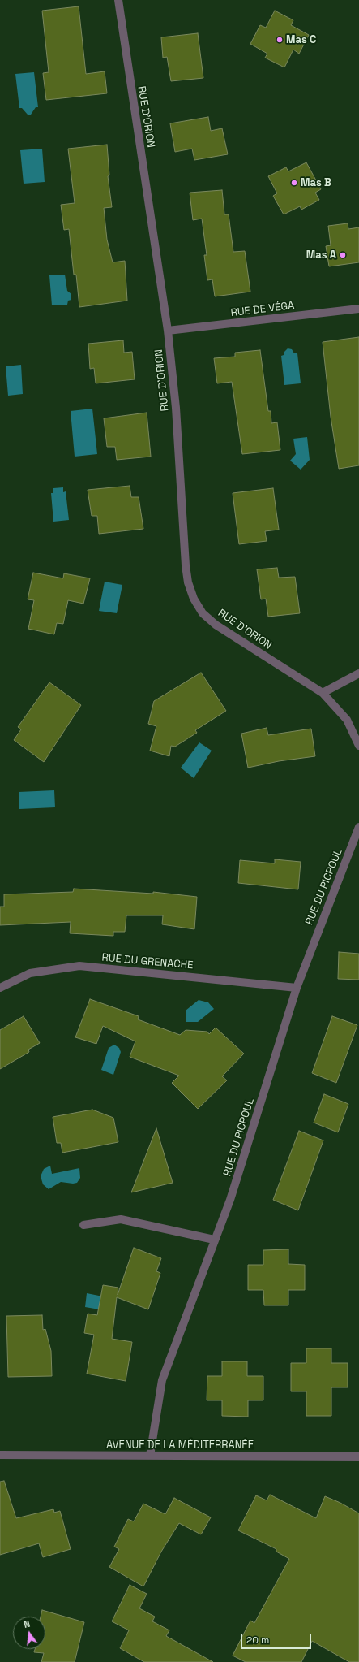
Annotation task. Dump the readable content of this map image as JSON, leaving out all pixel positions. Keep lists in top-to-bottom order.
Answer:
{
  "streets": {
    "street": [
      "RUE D'ORION",
      "RUE DE VÉGA",
      "RUE DU PICPOUL",
      "RUE DU GRENACHE",
      "AVENUE DE LA MÉDITERRANÉE"
    ]
  },
  "crossings": [
    ["RUE D'ORION", "RUE DE VÉGA"],
    ["RUE DU PICPOUL", "RUE DU GRENACHE"],
    ["RUE DU PICPOUL", "AVENUE DE LA MÉDITERRANÉE"]
  ],
  "places": ["Mas C", "Mas B", "Mas A"],
  "scale_bar": "20 m",
  "north": "top"
}
